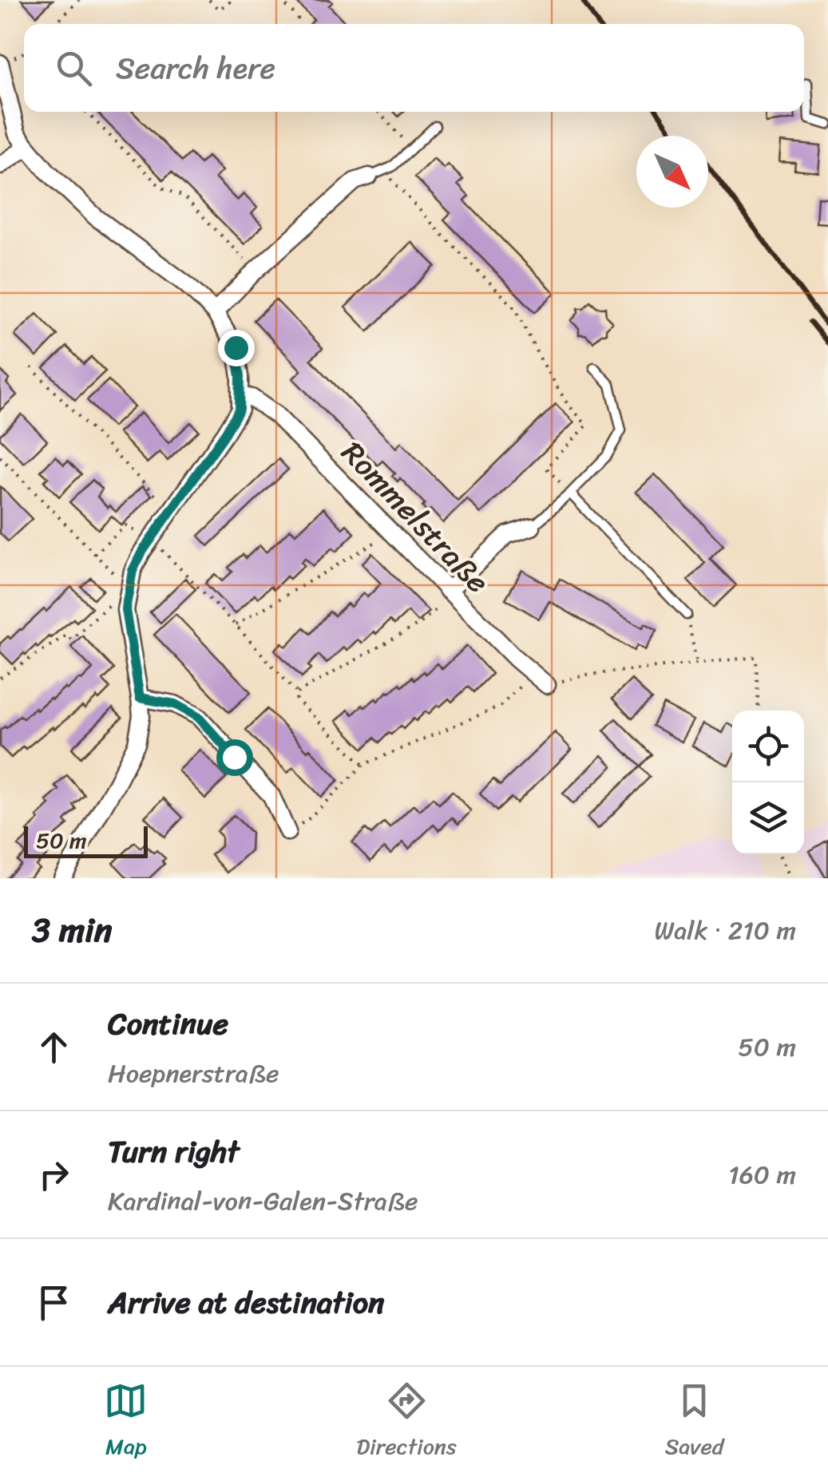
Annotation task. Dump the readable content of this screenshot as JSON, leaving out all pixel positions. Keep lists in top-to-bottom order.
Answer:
{
  "streets": {
    "street": ["Rommelstraße"]
  },
  "scale_bar": "50 m",
  "north": "bottom right",
  "page": {
    "search": "Search here",
    "scale": "50 m",
    "heading": ["3 min", "Walk · 210 m"],
    "list": [
      ["Continue", "Hoepnerstraße", "50 m"],
      ["Turn right", "Kardinal-von-Galen-Straße", "160 m"],
      "Arrive at destination"
    ],
    "nav": ["Map", "Directions", "Saved"]
  }
}
